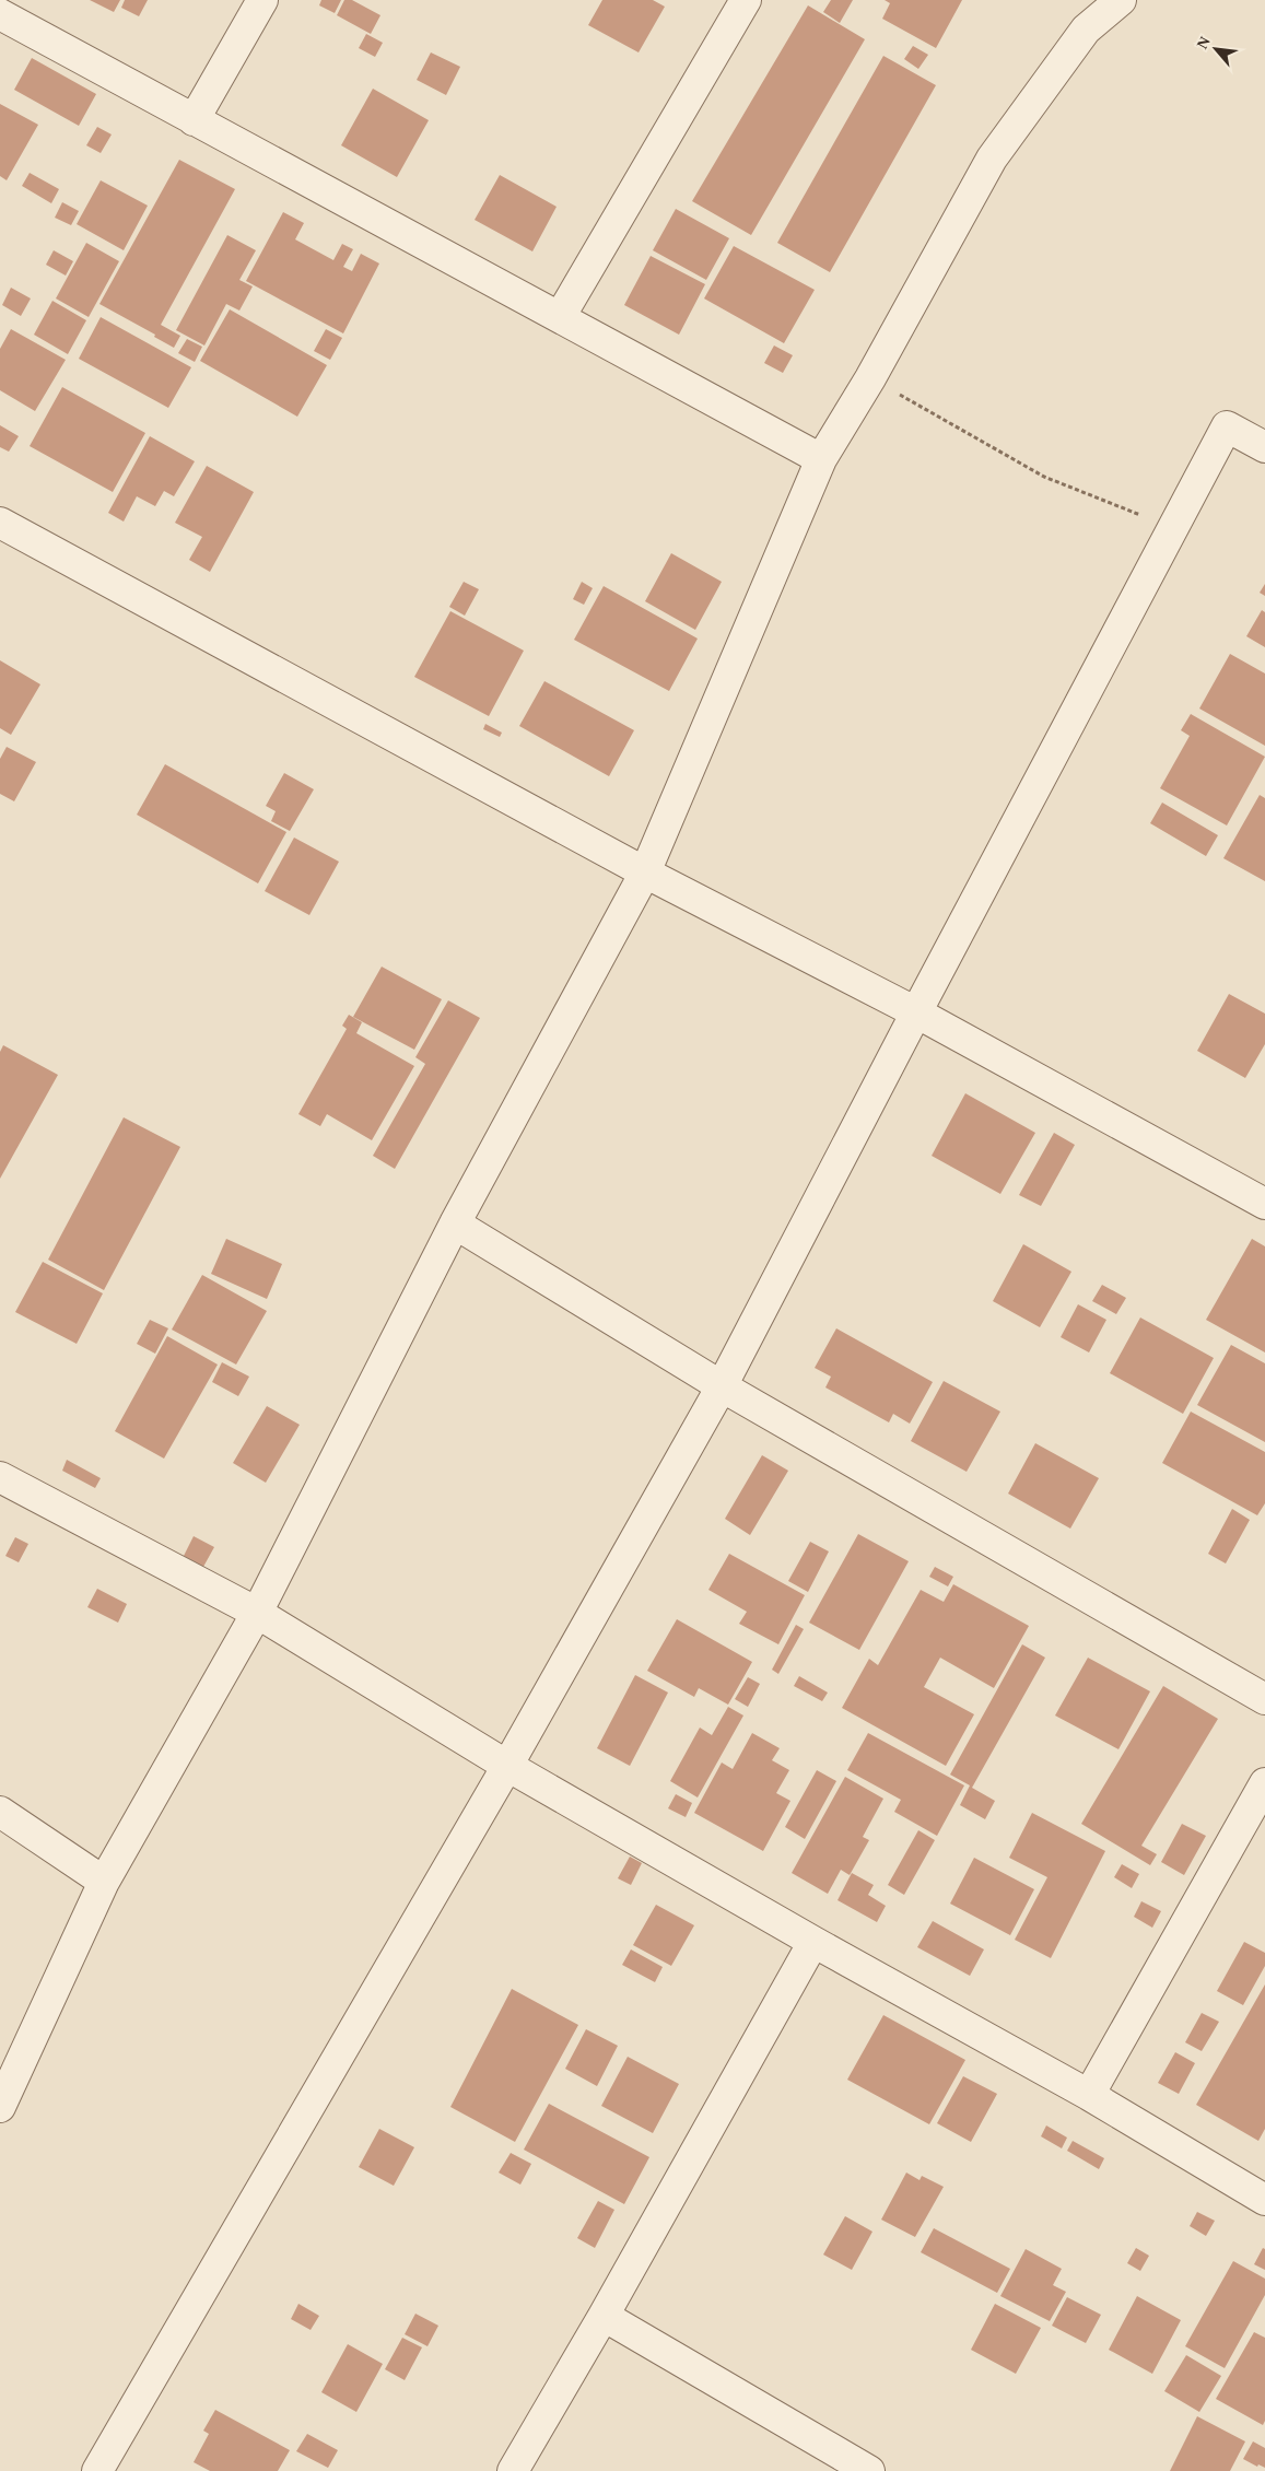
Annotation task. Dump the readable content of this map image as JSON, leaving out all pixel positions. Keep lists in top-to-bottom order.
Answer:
{
  "north": "top left"
}
